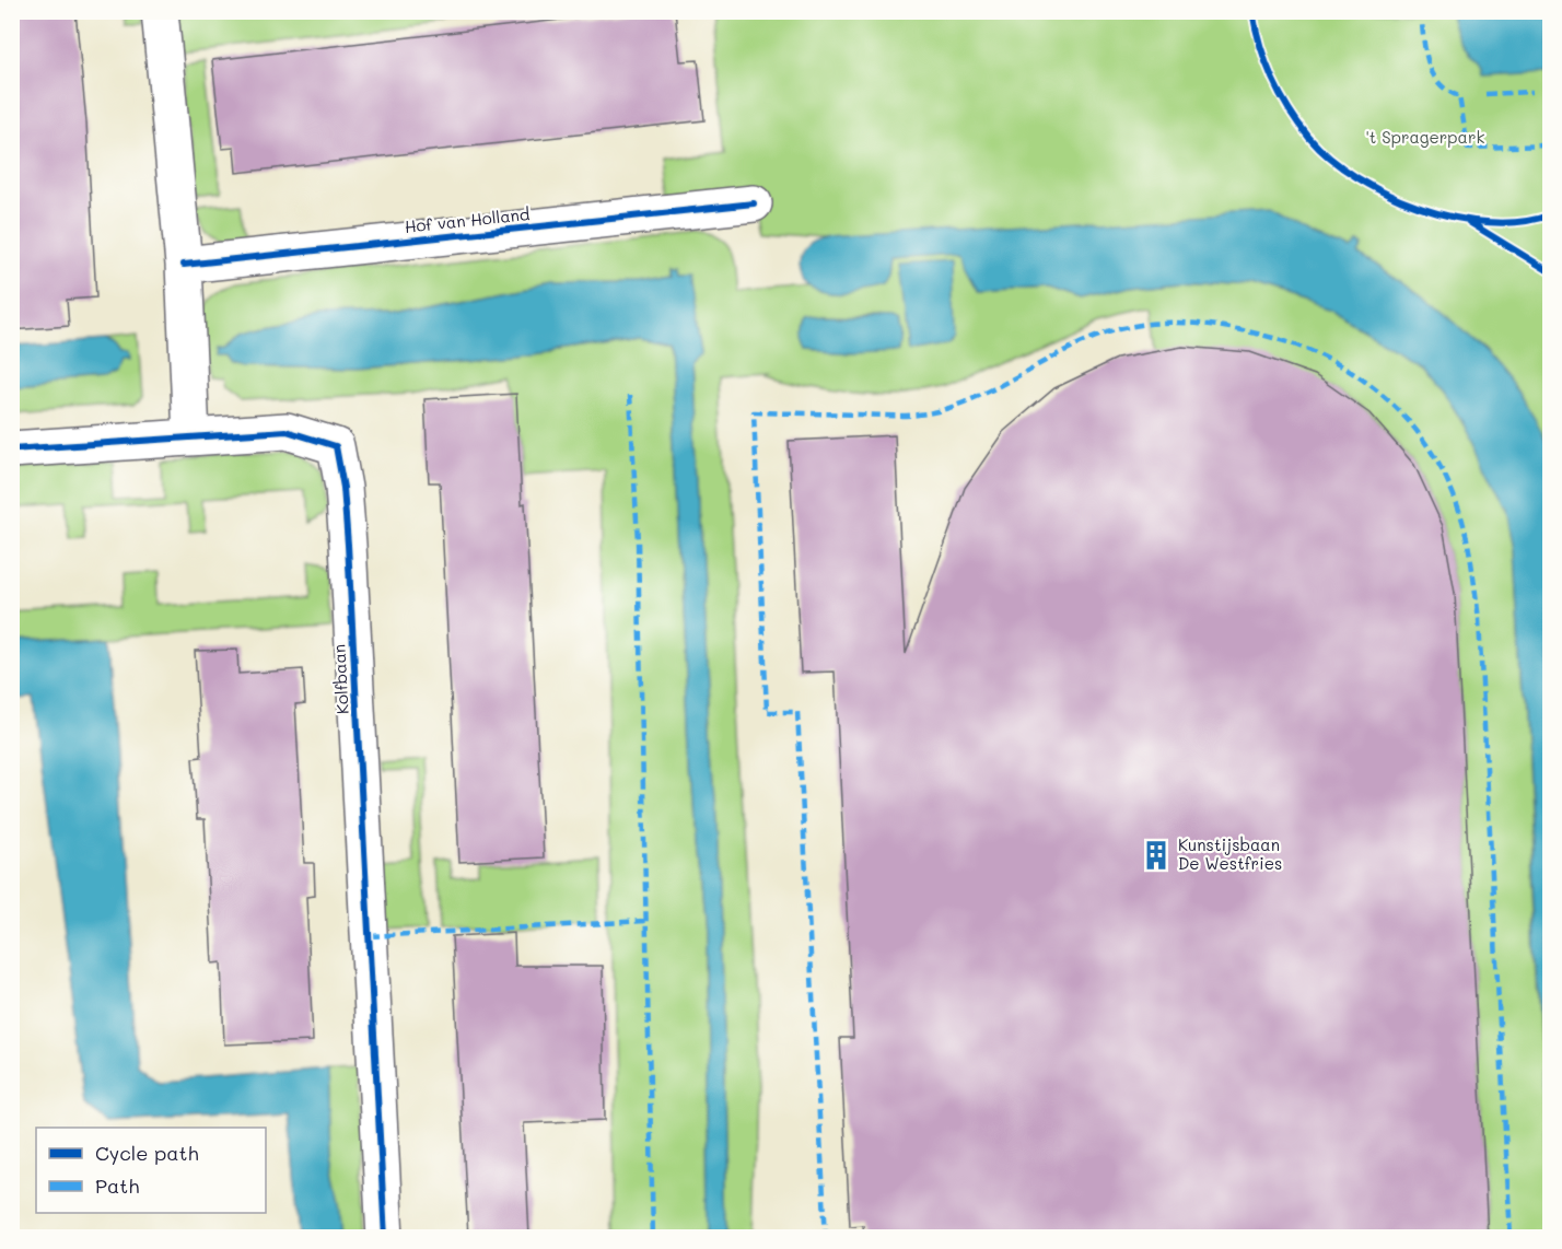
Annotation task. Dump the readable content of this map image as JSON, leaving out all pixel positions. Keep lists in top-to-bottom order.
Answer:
{
  "streets": {
    "street": ["Hof van Holland", "Kolfbaan"]
  },
  "parks": ["'t Spragerpark"],
  "places": {
    "building": ["Kunstijsbaan De Westfries"]
  },
  "legend": ["Cycle path", "Path"]
}
